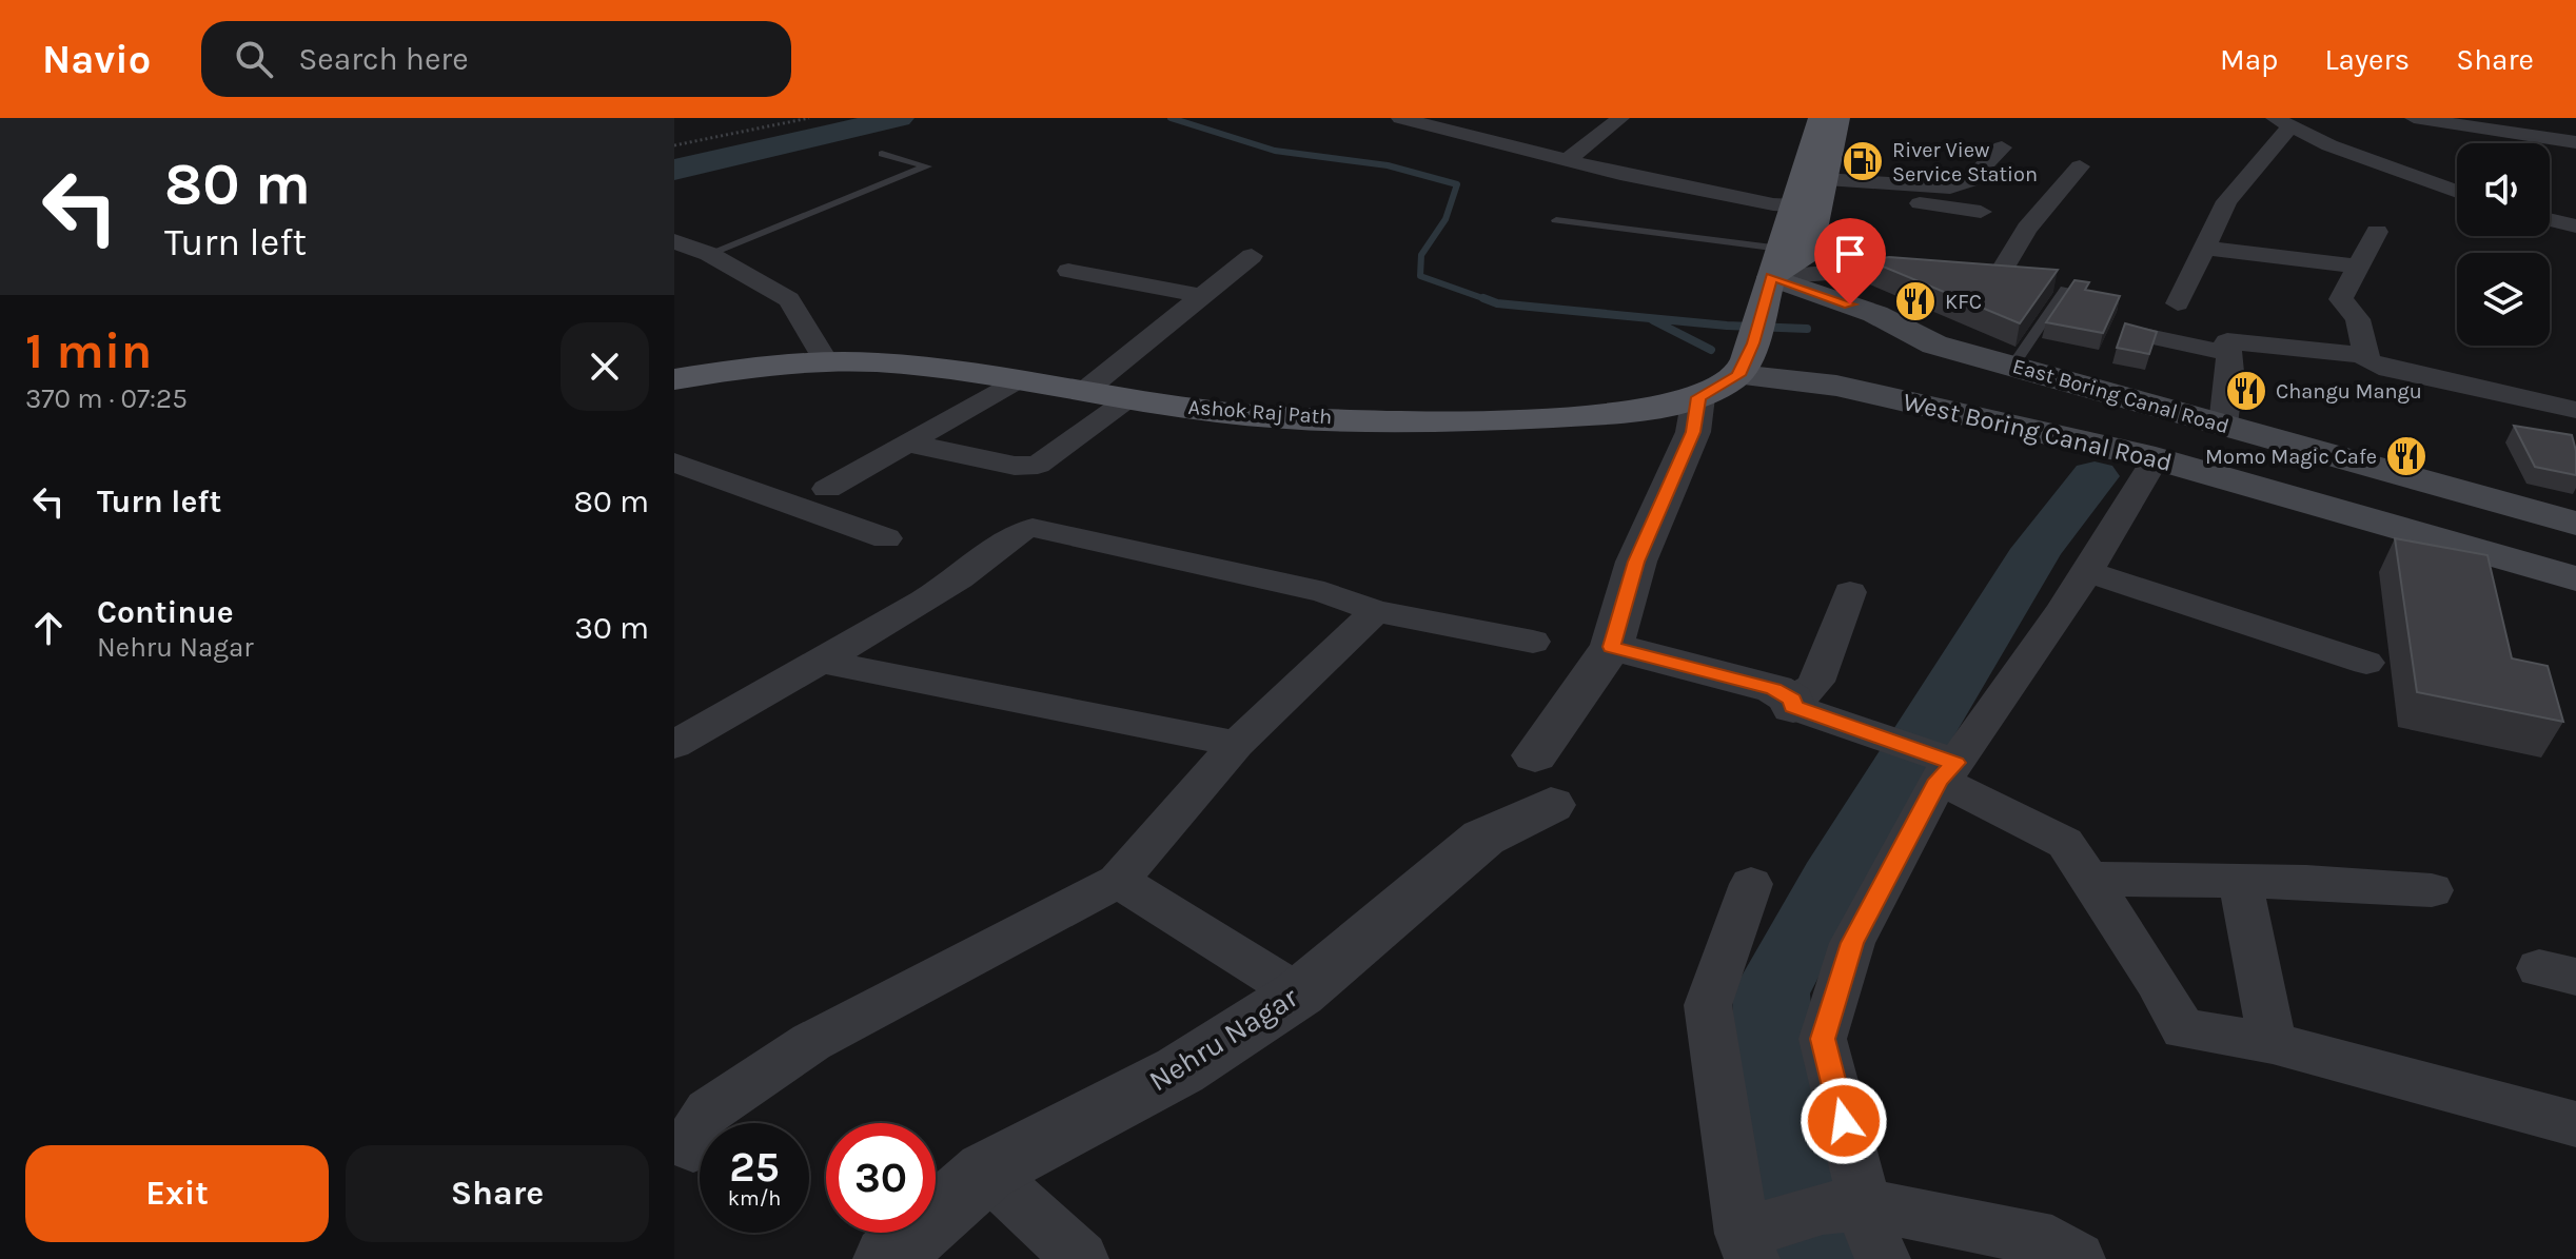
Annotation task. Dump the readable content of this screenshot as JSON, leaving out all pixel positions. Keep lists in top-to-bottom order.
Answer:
{
  "streets": {
    "main road": ["East Boring Canal Road", "Ashok Raj Path", "West Boring Canal Road"],
    "street": ["Nehru Nagar"]
  },
  "crossings": [
    ["Ashok Raj Path", "West Boring Canal Road"]
  ],
  "places": {
    "fuel station": ["River View Service Station"],
    "restaurant": ["KFC", "Changu Mangu", "Momo Magic Cafe"]
  },
  "page": {
    "header": "Navio",
    "search": "Search here",
    "nav": ["Map", "Layers", "Share"],
    "turn": ["80 m", "Turn left"],
    "heading": ["1 min", "370 m · 07:25"],
    "list": [
      {
        "name": "Turn left",
        "value": "80 m"
      },
      {
        "name": "Continue",
        "note": "Nehru Nagar",
        "value": "30 m"
      }
    ],
    "speed": "25 km/h",
    "limit": "30",
    "buttons": ["Exit", "Share"]
  }
}
